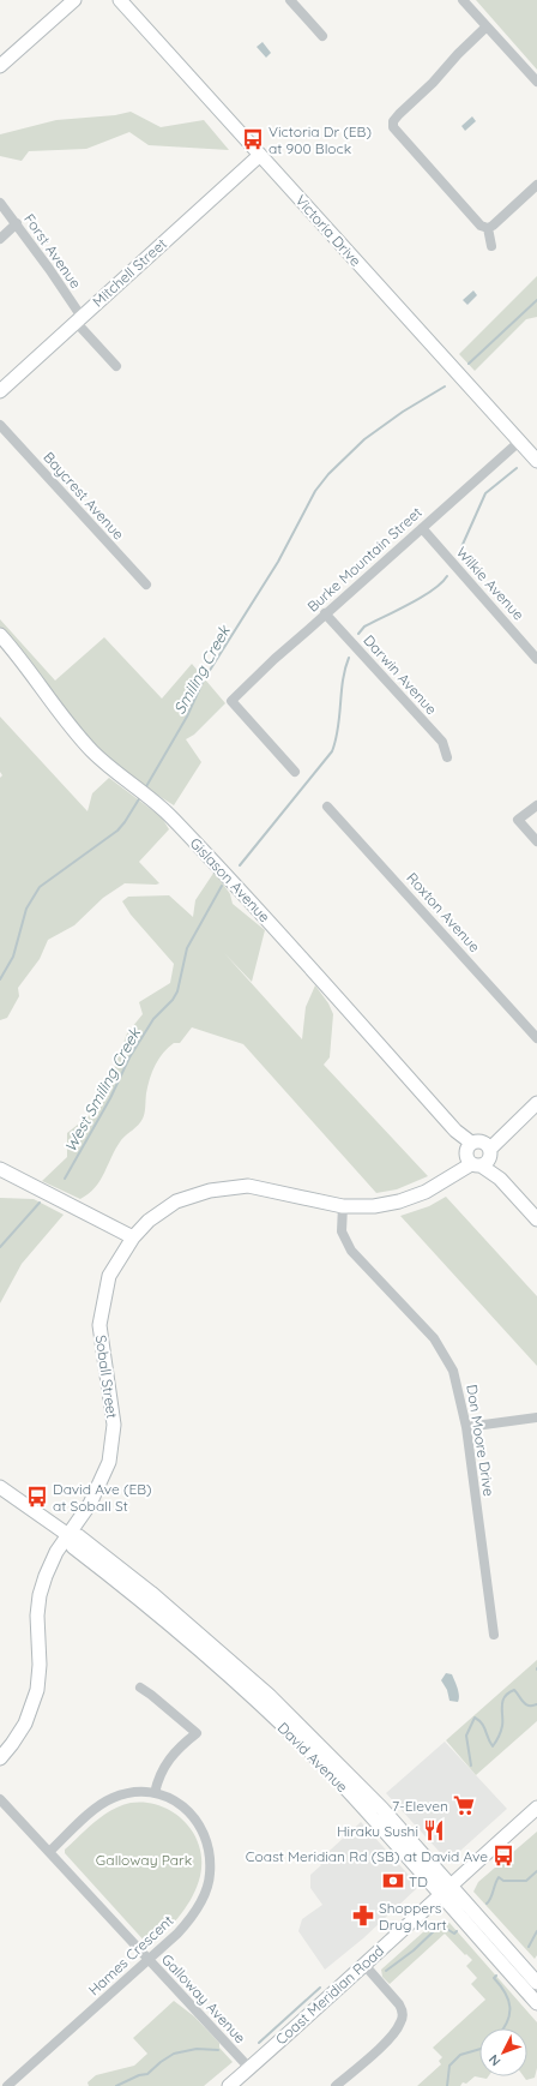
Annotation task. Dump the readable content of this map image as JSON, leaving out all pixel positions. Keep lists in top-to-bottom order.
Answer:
{
  "streets": {
    "street": [
      "Victoria Drive",
      "Forst Avenue",
      "Mitchell Street",
      "Baycrest Avenue",
      "Burke Mountain Street",
      "Wilkie Avenue",
      "Darwin Avenue",
      "Gislason Avenue",
      "Roxton Avenue",
      "Soball Street",
      "Don Moore Drive",
      "David Avenue",
      "Hames Crescent",
      "Coast Meridian Road",
      "Galloway Avenue"
    ]
  },
  "crossings": [
    ["Victoria Drive", "Mitchell Street"],
    ["Victoria Drive", "Burke Mountain Street"],
    ["Forst Avenue", "Mitchell Street"],
    ["Burke Mountain Street", "Wilkie Avenue"],
    ["Burke Mountain Street", "Darwin Avenue"],
    ["Gislason Avenue", "Soball Street"],
    ["Soball Street", "Don Moore Drive"],
    ["Soball Street", "David Avenue"],
    ["David Avenue", "Coast Meridian Road"],
    ["Hames Crescent", "Galloway Avenue"],
    ["Coast Meridian Road", "Galloway Avenue"]
  ],
  "water": ["Smiling Creek", "West Smiling Creek"],
  "parks": ["Galloway Park"],
  "places": {
    "bus stop": ["Victoria Dr (EB) at 900 Block", "David Ave (EB) at Soball St", "Coast Meridian Rd (SB) at David Ave"],
    "supermarket": ["7-Eleven"],
    "restaurant": ["Hiraku Sushi"],
    "bank": ["TD"],
    "pharmacy": ["Shoppers Drug Mart"]
  },
  "north": "bottom left"
}
